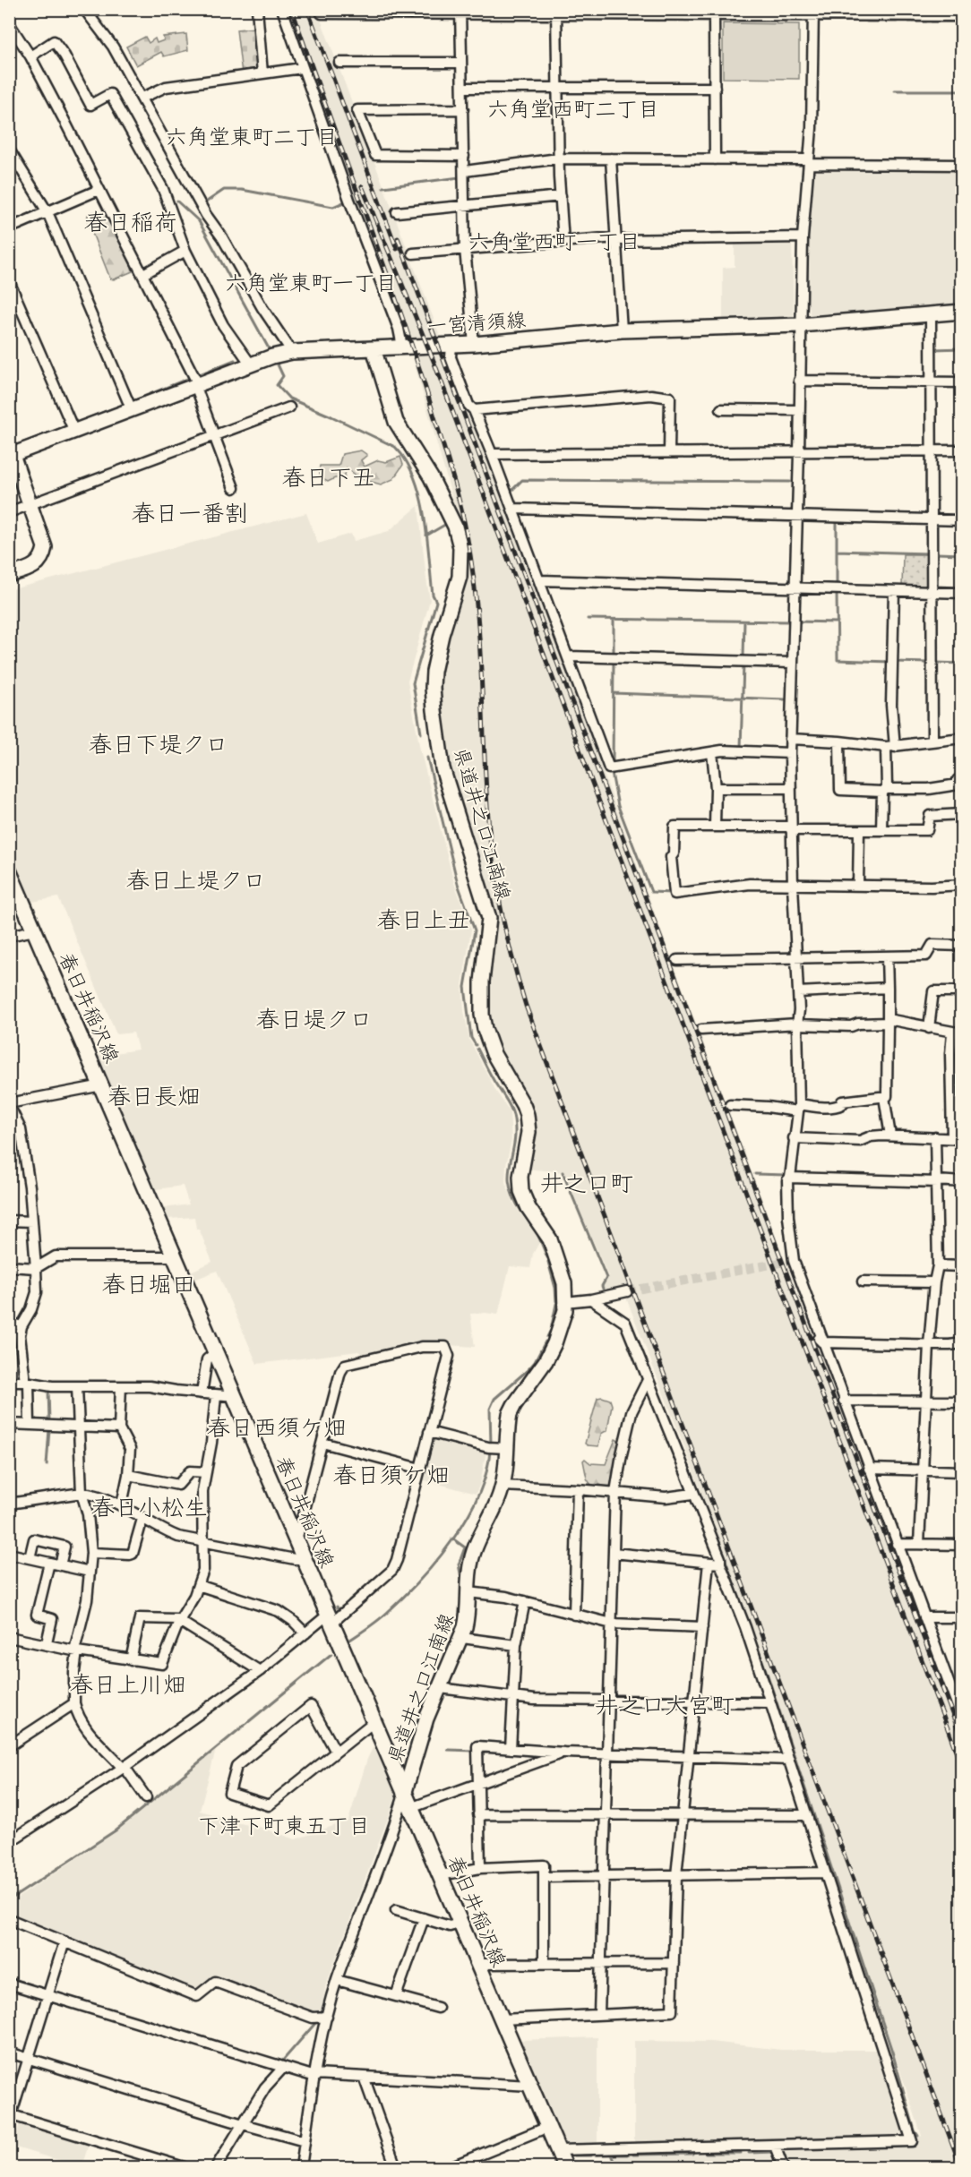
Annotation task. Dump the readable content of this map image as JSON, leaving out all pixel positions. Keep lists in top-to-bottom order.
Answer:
{
  "streets": {
    "main road": ["一宮清須線", "県道井之口江南線", "春日井稲沢線"]
  },
  "crossings": [
    ["一宮清須線", "県道井之口江南線"],
    ["県道井之口江南線", "春日井稲沢線"]
  ],
  "districts": [
    "六角堂西町二丁目",
    "六角堂東町二丁目",
    "春日稲荷",
    "六角堂西町一丁目",
    "六角堂東町一丁目",
    "春日下丑",
    "春日一番割",
    "春日下堤クロ",
    "春日上堤クロ",
    "春日上丑",
    "春日堤クロ",
    "春日長畑",
    "井之口町",
    "春日堀田",
    "春日西須ケ畑",
    "春日須ケ畑",
    "春日小松生",
    "春日上川畑",
    "井之口大宮町",
    "下津下町東五丁目"
  ]
}
